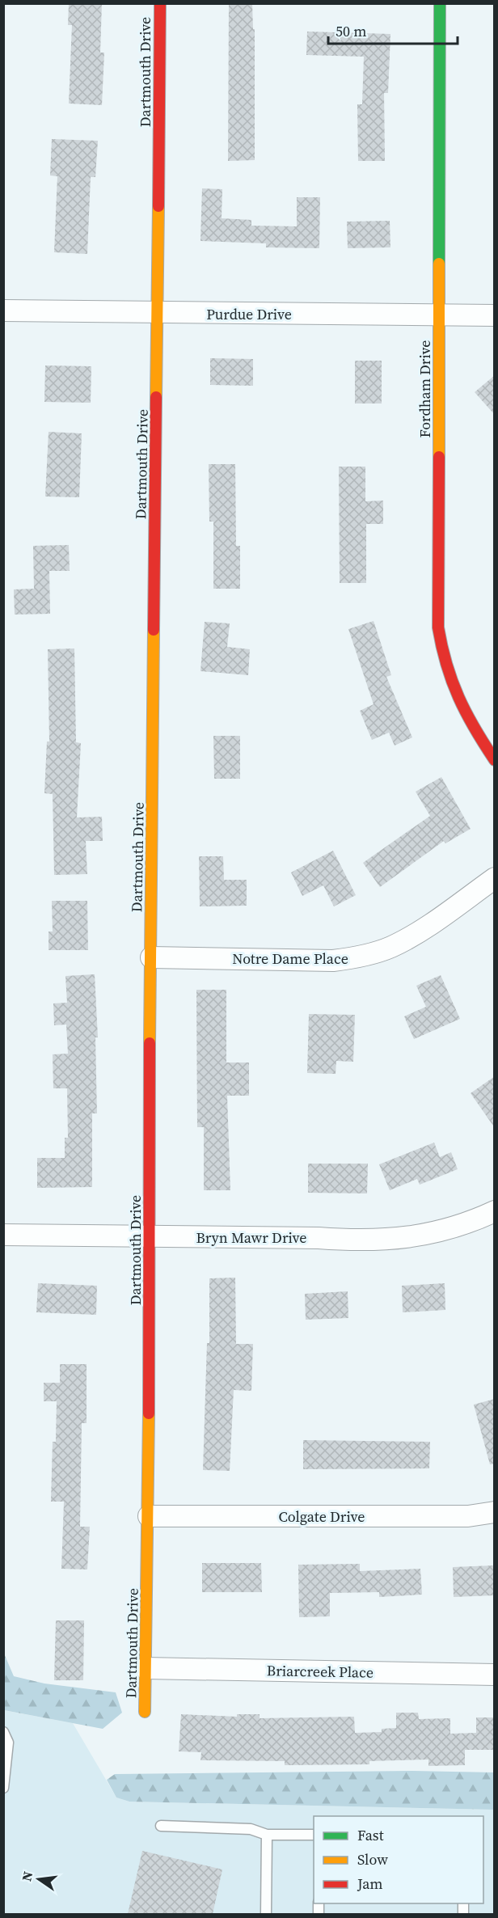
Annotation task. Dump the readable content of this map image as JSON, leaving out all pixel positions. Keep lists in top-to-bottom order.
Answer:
{
  "streets": {
    "street": [
      "Dartmouth Drive",
      "Purdue Drive",
      "Fordham Drive",
      "Notre Dame Place",
      "Bryn Mawr Drive",
      "Colgate Drive",
      "Briarcreek Place"
    ]
  },
  "crossings": [
    ["Dartmouth Drive", "Purdue Drive"],
    ["Dartmouth Drive", "Notre Dame Place"],
    ["Dartmouth Drive", "Bryn Mawr Drive"],
    ["Dartmouth Drive", "Colgate Drive"],
    ["Dartmouth Drive", "Briarcreek Place"],
    ["Purdue Drive", "Fordham Drive"]
  ],
  "legend": ["Fast", "Slow", "Jam"],
  "scale_bar": "50 m",
  "north": "left"
}
